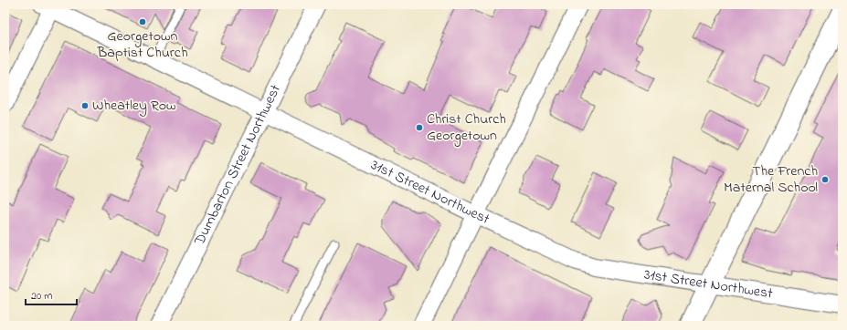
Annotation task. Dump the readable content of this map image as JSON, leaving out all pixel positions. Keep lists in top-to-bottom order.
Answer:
{
  "streets": {
    "street": ["Dumbarton Street Northwest", "31st Street Northwest"]
  },
  "crossings": [
    ["Dumbarton Street Northwest", "31st Street Northwest"]
  ],
  "places": [
    "Georgetown Baptist Church",
    "Wheatley Row",
    "Christ Church Georgetown",
    "The French Maternal School"
  ],
  "scale_bar": "20 m"
}
